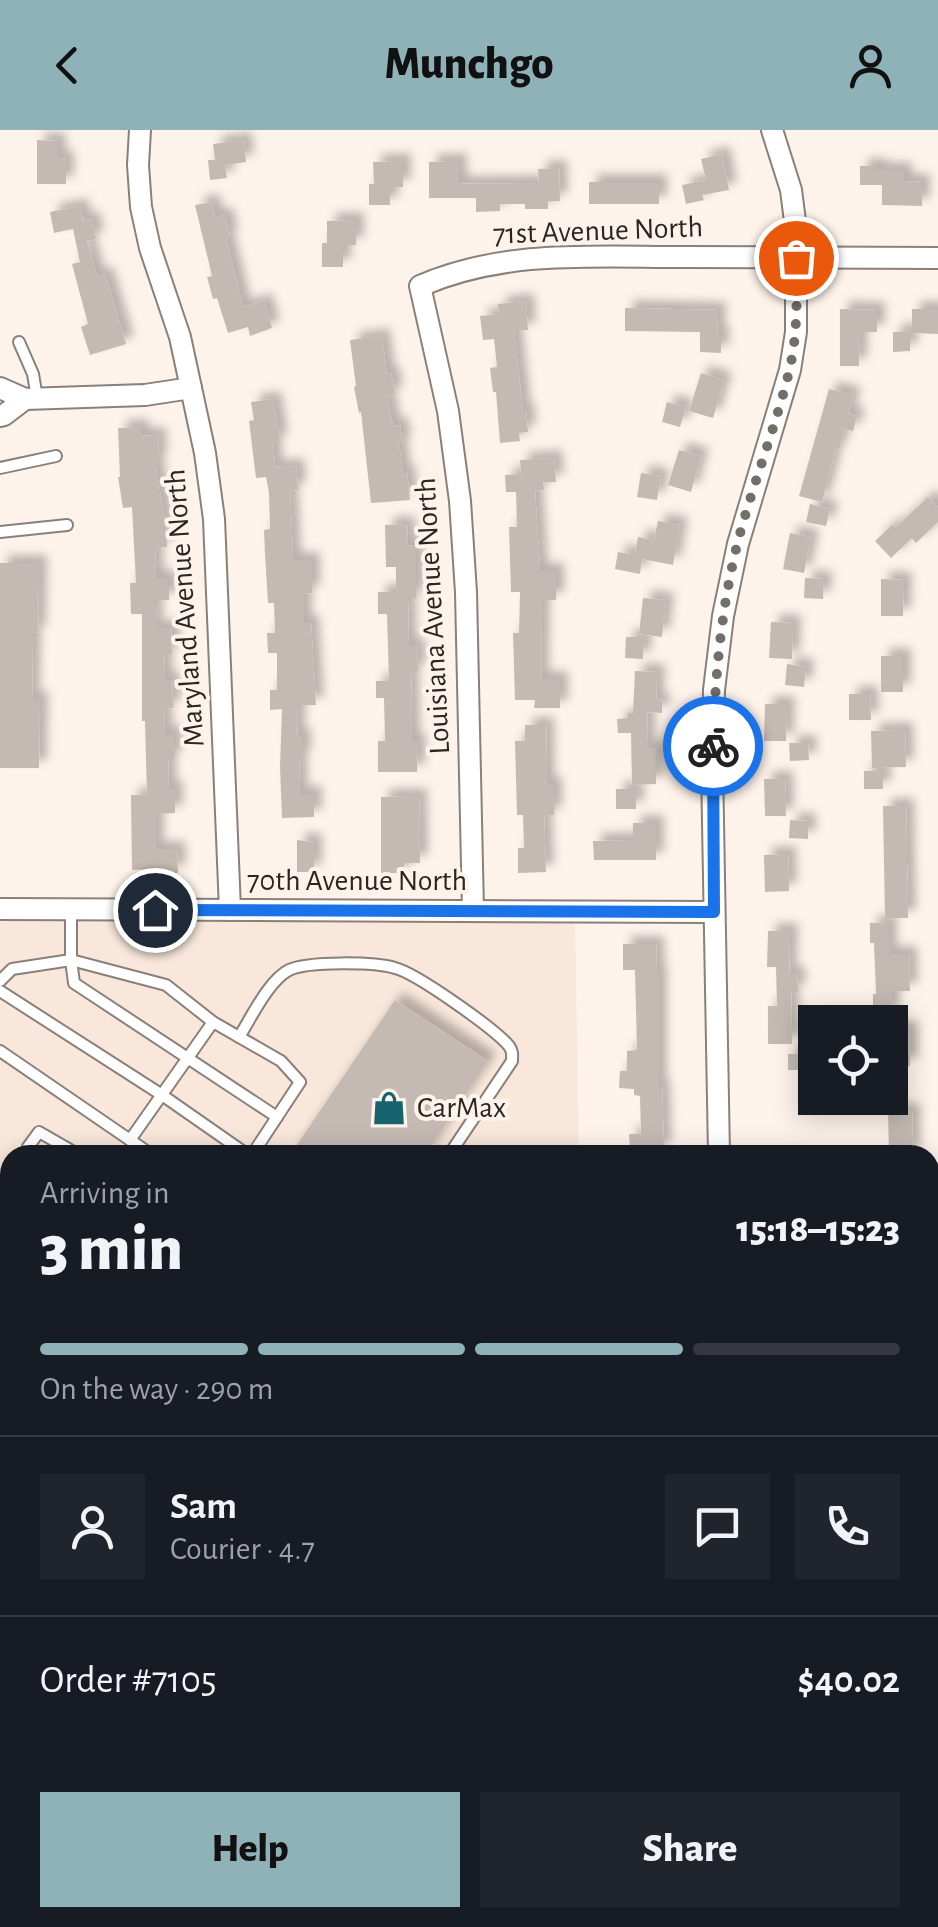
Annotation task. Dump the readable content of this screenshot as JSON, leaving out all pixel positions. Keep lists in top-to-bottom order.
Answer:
{
  "streets": {
    "street": [
      "71st Avenue North",
      "Maryland Avenue North",
      "Louisiana Avenue North",
      "70th Avenue North"
    ]
  },
  "crossings": [
    ["71st Avenue North", "Louisiana Avenue North"],
    ["Maryland Avenue North", "70th Avenue North"],
    ["Louisiana Avenue North", "70th Avenue North"]
  ],
  "places": {
    "shop": ["CarMax"]
  },
  "page": {
    "header": "Munchgo",
    "heading": ["3 min", "Arriving in", "15:18–15:23"],
    "panel": [
      "Sam",
      "Courier · 4.7",
      "Order #7105",
      "$40.02"
    ],
    "bar": "On the way · 290 m",
    "buttons": ["Help", "Share"]
  }
}
